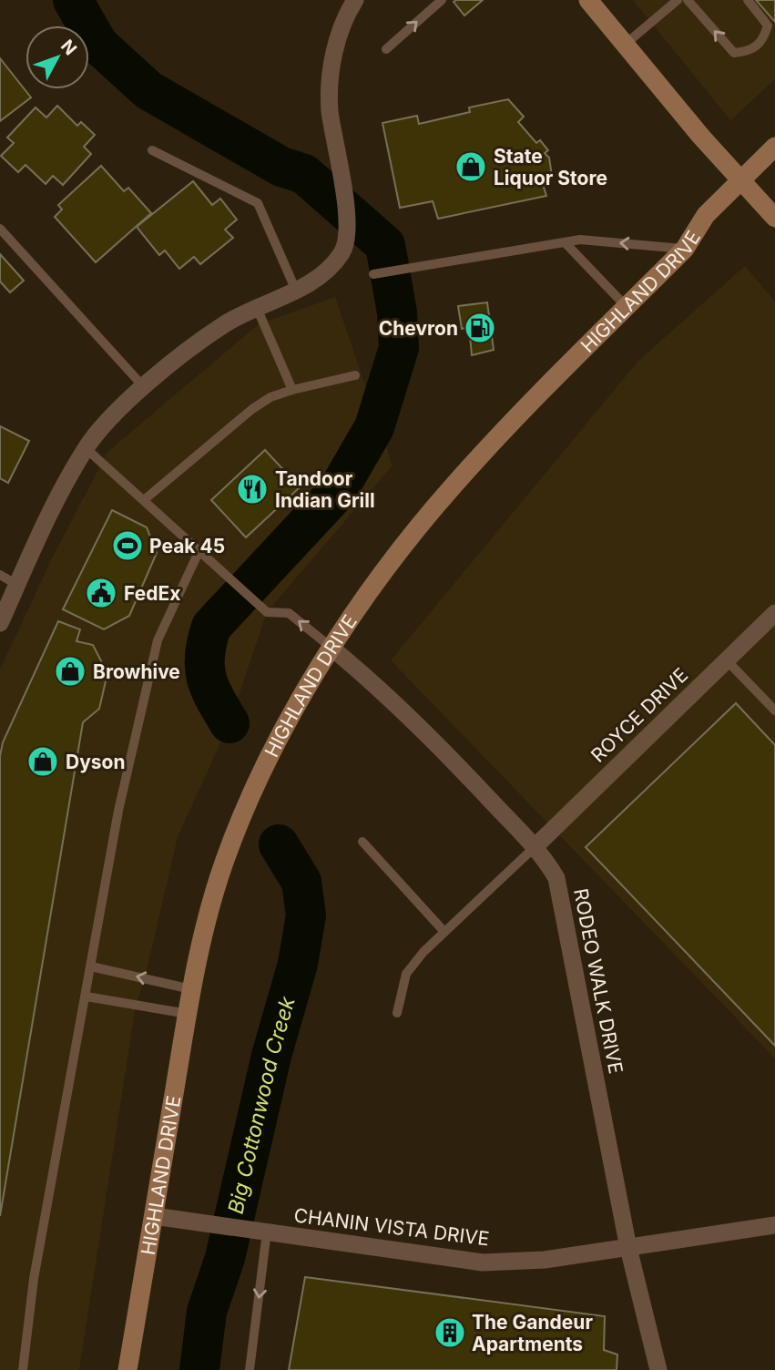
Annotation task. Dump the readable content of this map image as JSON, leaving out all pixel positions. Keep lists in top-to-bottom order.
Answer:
{
  "streets": {
    "main road": ["HIGHLAND DRIVE"],
    "street": ["ROYCE DRIVE", "RODEO WALK DRIVE", "CHANIN VISTA DRIVE"]
  },
  "crossings": [
    ["HIGHLAND DRIVE", "RODEO WALK DRIVE"],
    ["HIGHLAND DRIVE", "CHANIN VISTA DRIVE"],
    ["ROYCE DRIVE", "RODEO WALK DRIVE"],
    ["RODEO WALK DRIVE", "CHANIN VISTA DRIVE"]
  ],
  "water": ["Big Cottonwood Creek"],
  "places": {
    "shop": ["State Liquor Store", "Browhive", "Dyson"],
    "fuel station": ["Chevron"],
    "restaurant": ["Tandoor Indian Grill"],
    "sports": ["Peak 45"],
    "public building": ["FedEx"],
    "building": ["The Gandeur Apartments"]
  },
  "north": "top right"
}
